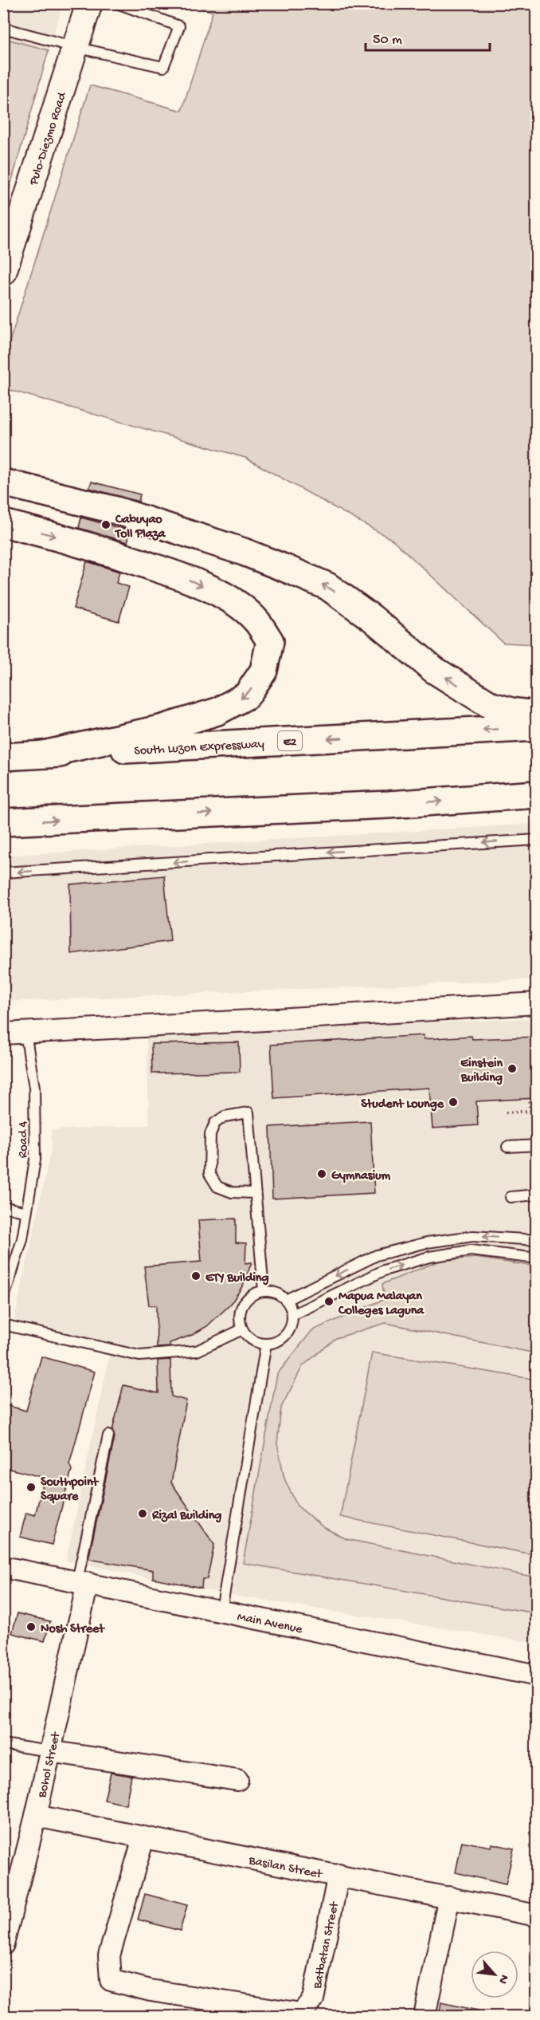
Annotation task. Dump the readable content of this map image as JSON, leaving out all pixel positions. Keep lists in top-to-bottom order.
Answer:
{
  "streets": {
    "highway": ["E2", "South Luzon Expressway"],
    "street": [
      "Pulo-Diezmo Road",
      "Main Avenue",
      "Bohol Street",
      "Basilan Street",
      "Batbatan Street"
    ],
    "lane": ["Road 4"]
  },
  "crossings": [
    ["Main Avenue", "Bohol Street"],
    ["Bohol Street", "Basilan Street"],
    ["Basilan Street", "Batbatan Street"]
  ],
  "places": [
    "Cabuyao Toll Plaza",
    "Einstein Building",
    "Student Lounge",
    "Gymnasium",
    "ETY Building",
    "Mapua Malayan Colleges Laguna",
    "Southpoint Square",
    "Rizal Building",
    "Nosh Street"
  ],
  "scale_bar": "50 m",
  "north": "bottom right"
}
